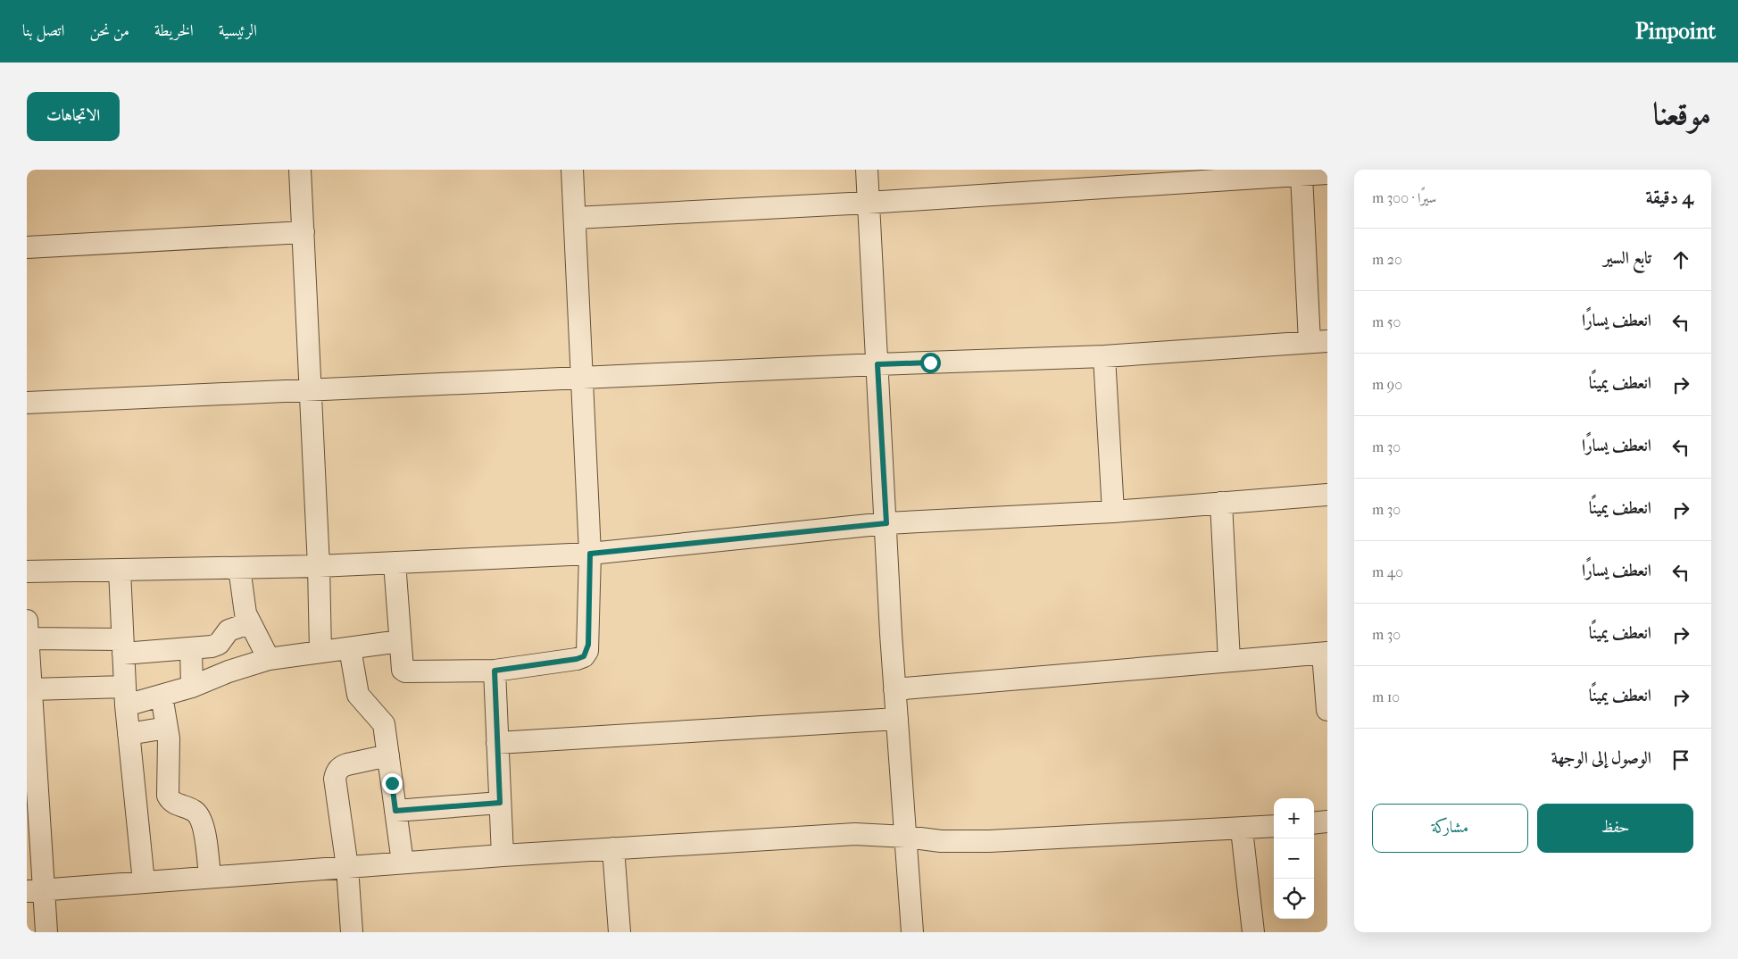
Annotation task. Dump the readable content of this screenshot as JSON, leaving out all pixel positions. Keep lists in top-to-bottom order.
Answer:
{
  "page": {
    "header": "Pinpoint",
    "nav": [
      "الرئيسية",
      "الخريطة",
      "من نحن",
      "اتصل بنا"
    ],
    "title": "موقعنا",
    "buttons": [
      "الاتجاهات",
      ["حفظ", "مشاركة"]
    ],
    "heading": ["4 دقيقة", "سيرًا · 300 m"],
    "list": [
      ["تابع السير", "20 m"],
      ["انعطف يسارًا", "50 m"],
      ["انعطف يمينًا", "90 m"],
      ["انعطف يسارًا", "30 m"],
      ["انعطف يمينًا", "30 m"],
      ["انعطف يسارًا", "40 m"],
      ["انعطف يمينًا", "30 m"],
      ["انعطف يمينًا", "10 m"],
      "الوصول إلى الوجهة"
    ],
    "map_buttons": ["+", "−"]
  }
}
